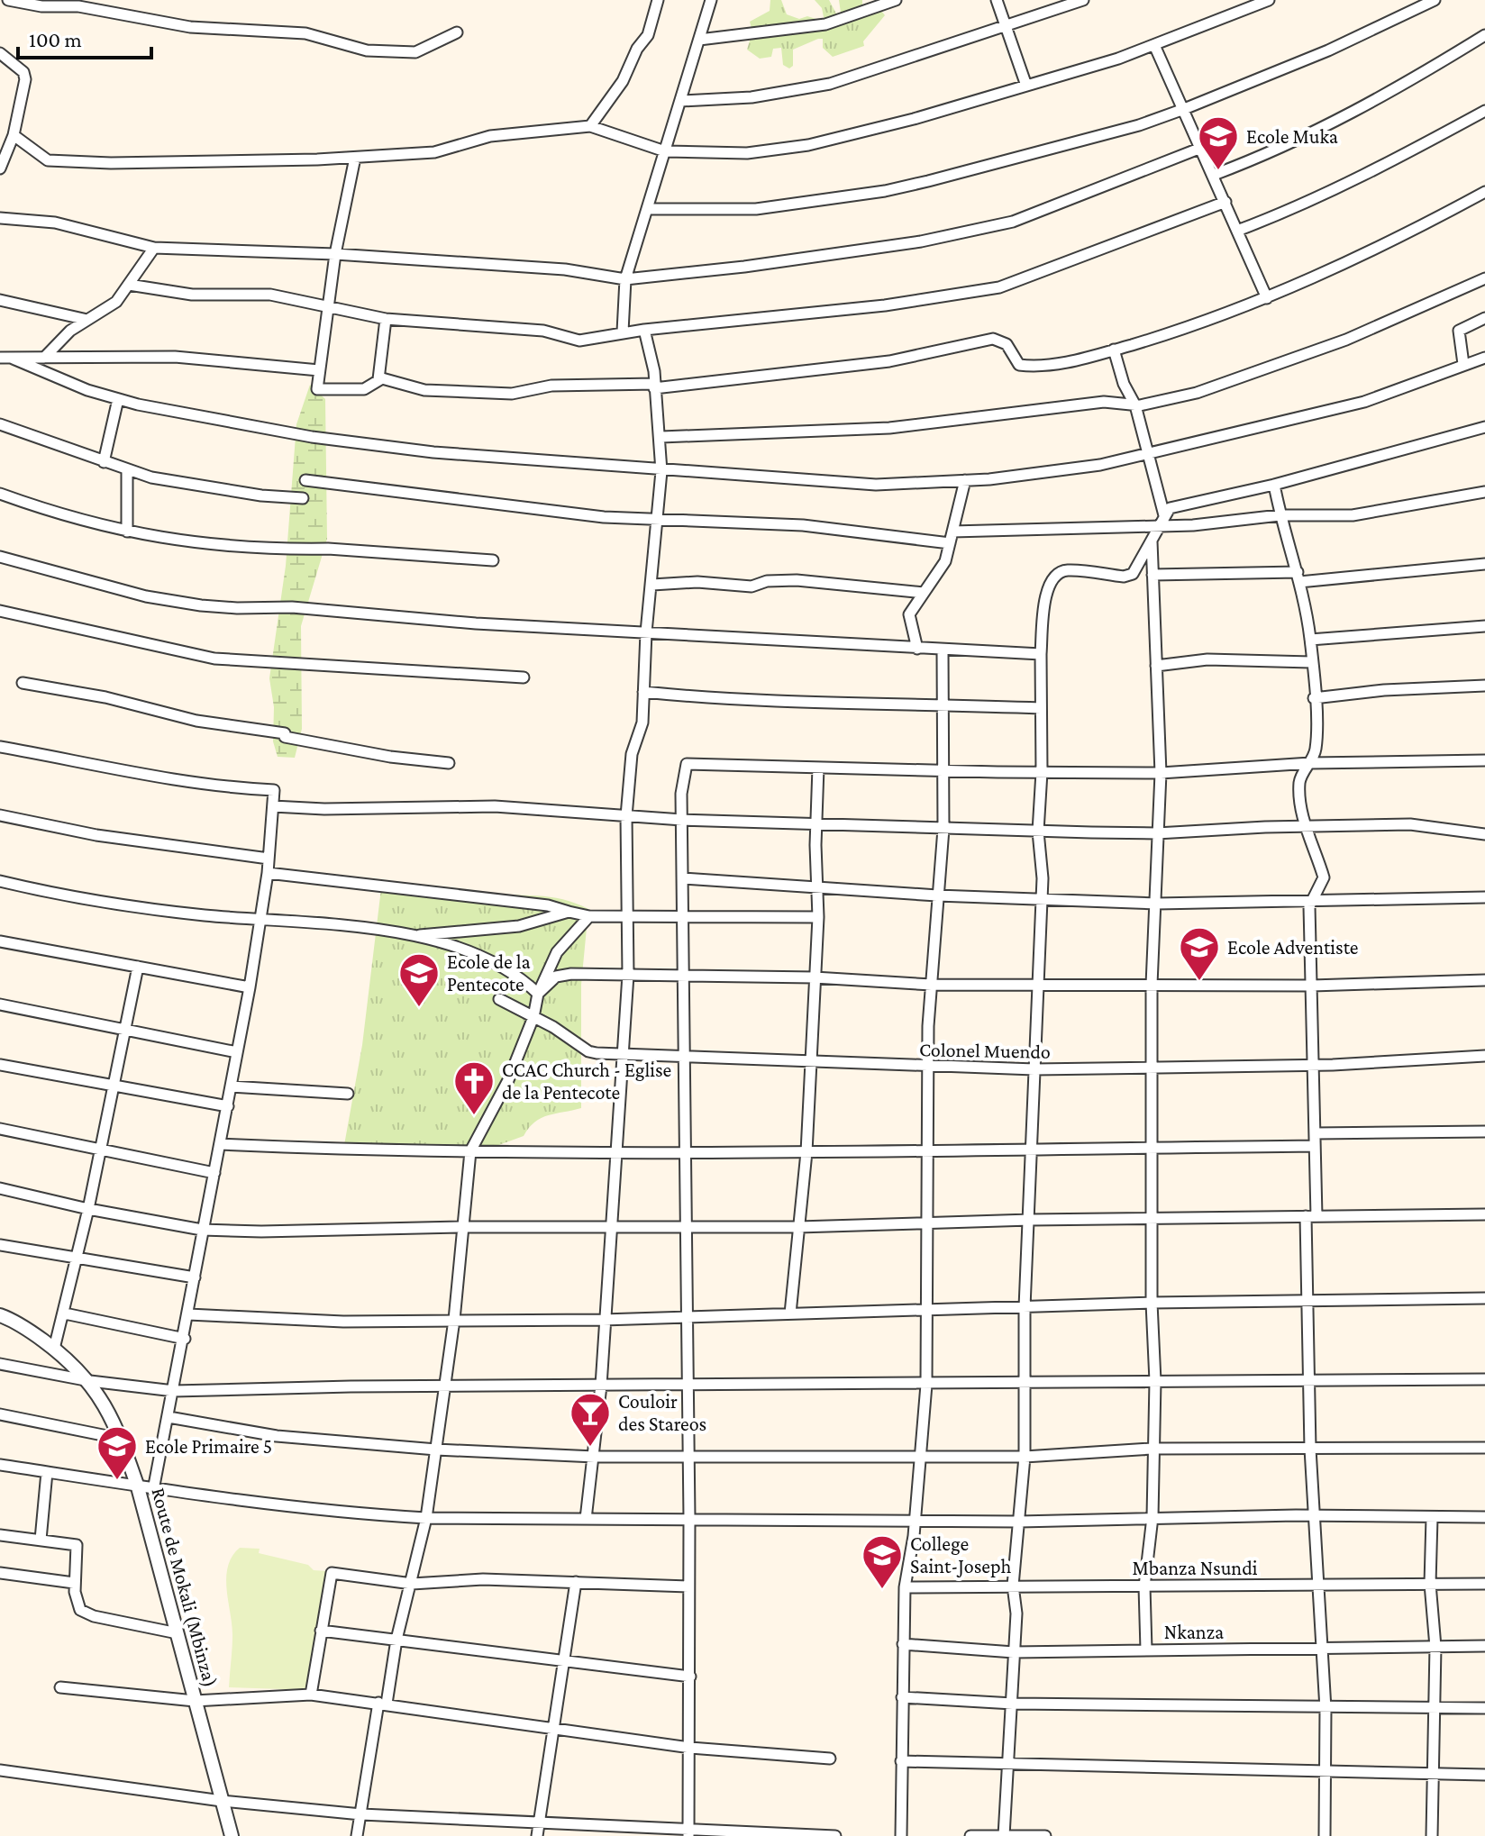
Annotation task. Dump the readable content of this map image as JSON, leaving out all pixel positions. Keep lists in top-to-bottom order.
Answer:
{
  "streets": {
    "street": [
      "Colonel Muendo",
      "Mbanza Nsundi",
      "Route de Mokali (Mbinza)",
      "Nkanza"
    ]
  },
  "places": {
    "school or university": [
      "Ecole Muka",
      "Ecole Adventiste",
      "Ecole de la Pentecote",
      "Ecole Primaire 5",
      "College Saint-Joseph"
    ],
    "church": ["CCAC Church - Eglise de la Pentecote"],
    "bar": ["Couloir des Stareos"]
  },
  "scale_bar": "100 m"
}
